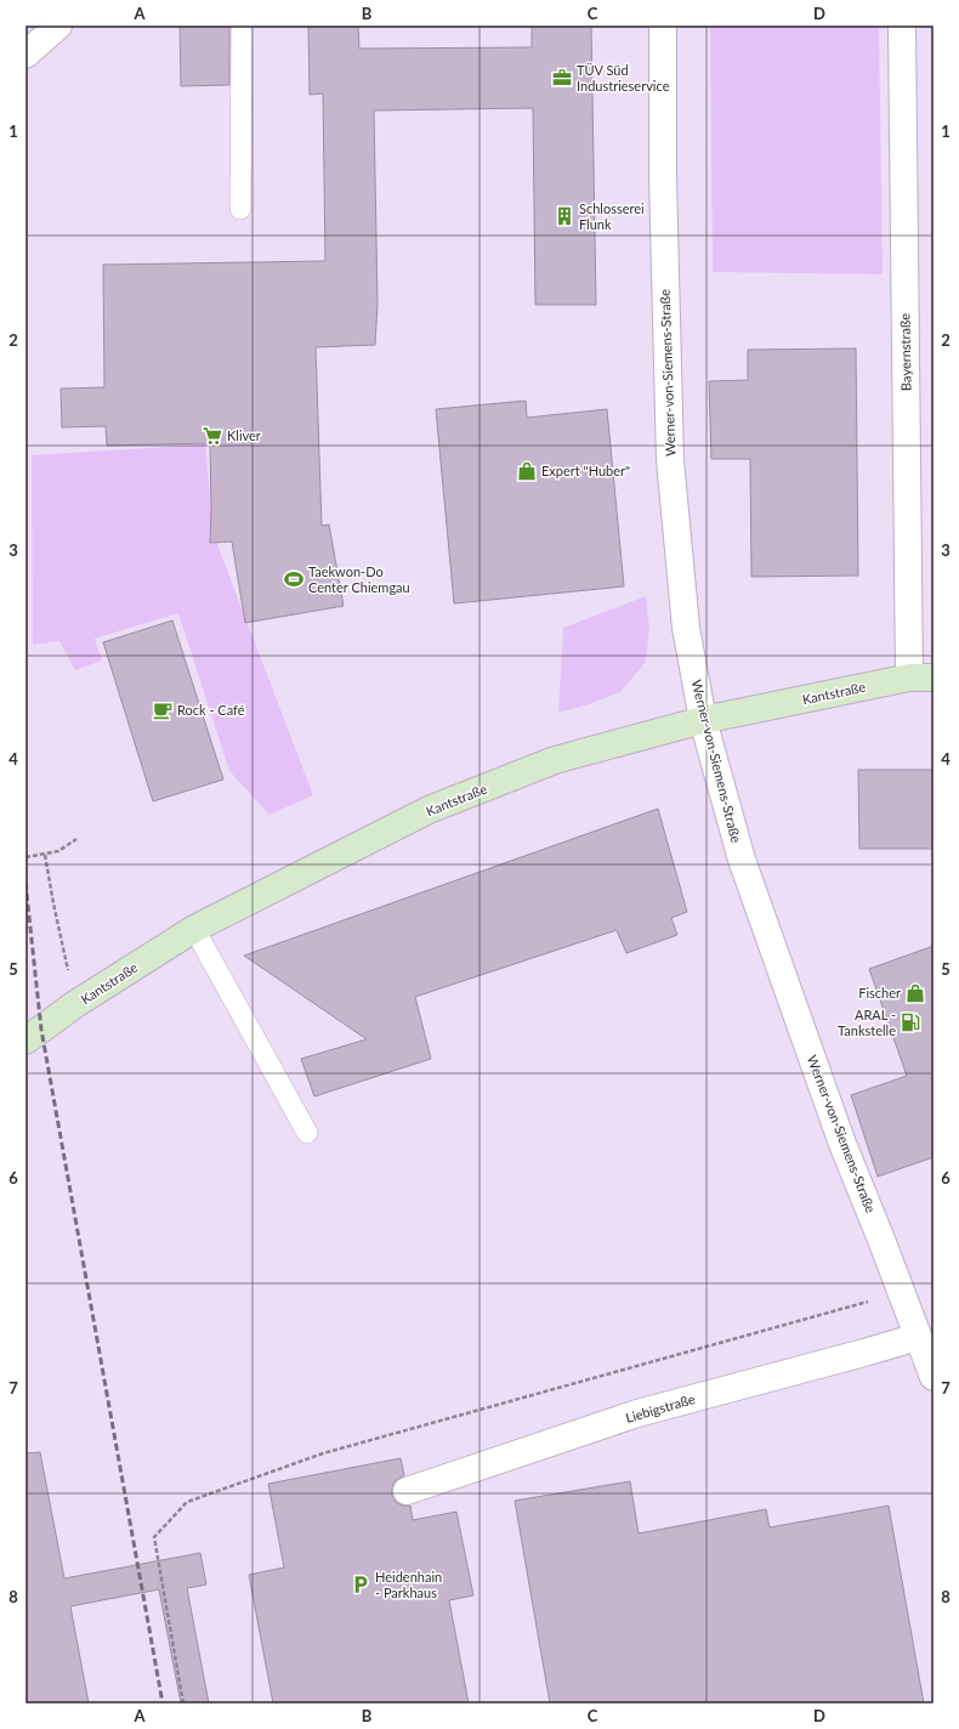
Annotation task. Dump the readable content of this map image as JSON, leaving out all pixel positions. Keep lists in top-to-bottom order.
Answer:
{
  "streets": {
    "main road": ["Kantstraße"],
    "street": ["Bayernstraße", "Werner-von-Siemens-Straße", "Liebigstraße"]
  },
  "crossings": [
    ["Bayernstraße", "Kantstraße"],
    ["Werner-von-Siemens-Straße", "Kantstraße"],
    ["Werner-von-Siemens-Straße", "Liebigstraße"]
  ],
  "places": {
    "office": ["TÜV Süd Industrieservice"],
    "building": ["Schlosserei Flunk"],
    "supermarket": ["Kliver"],
    "shop": ["Expert \"Huber\"", "Fischer"],
    "sports": ["Taekwon-Do Center Chiemgau"],
    "cafe": ["Rock - Café"],
    "fuel station": ["ARAL - Tankstelle"],
    "parking": ["Heidenhain - Parkhaus"]
  },
  "grid": {
    "columns": [
      "A",
      "B",
      "C",
      "D"
    ],
    "rows": [
      "1",
      "2",
      "3",
      "4",
      "5",
      "6",
      "7",
      "8"
    ]
  }
}
